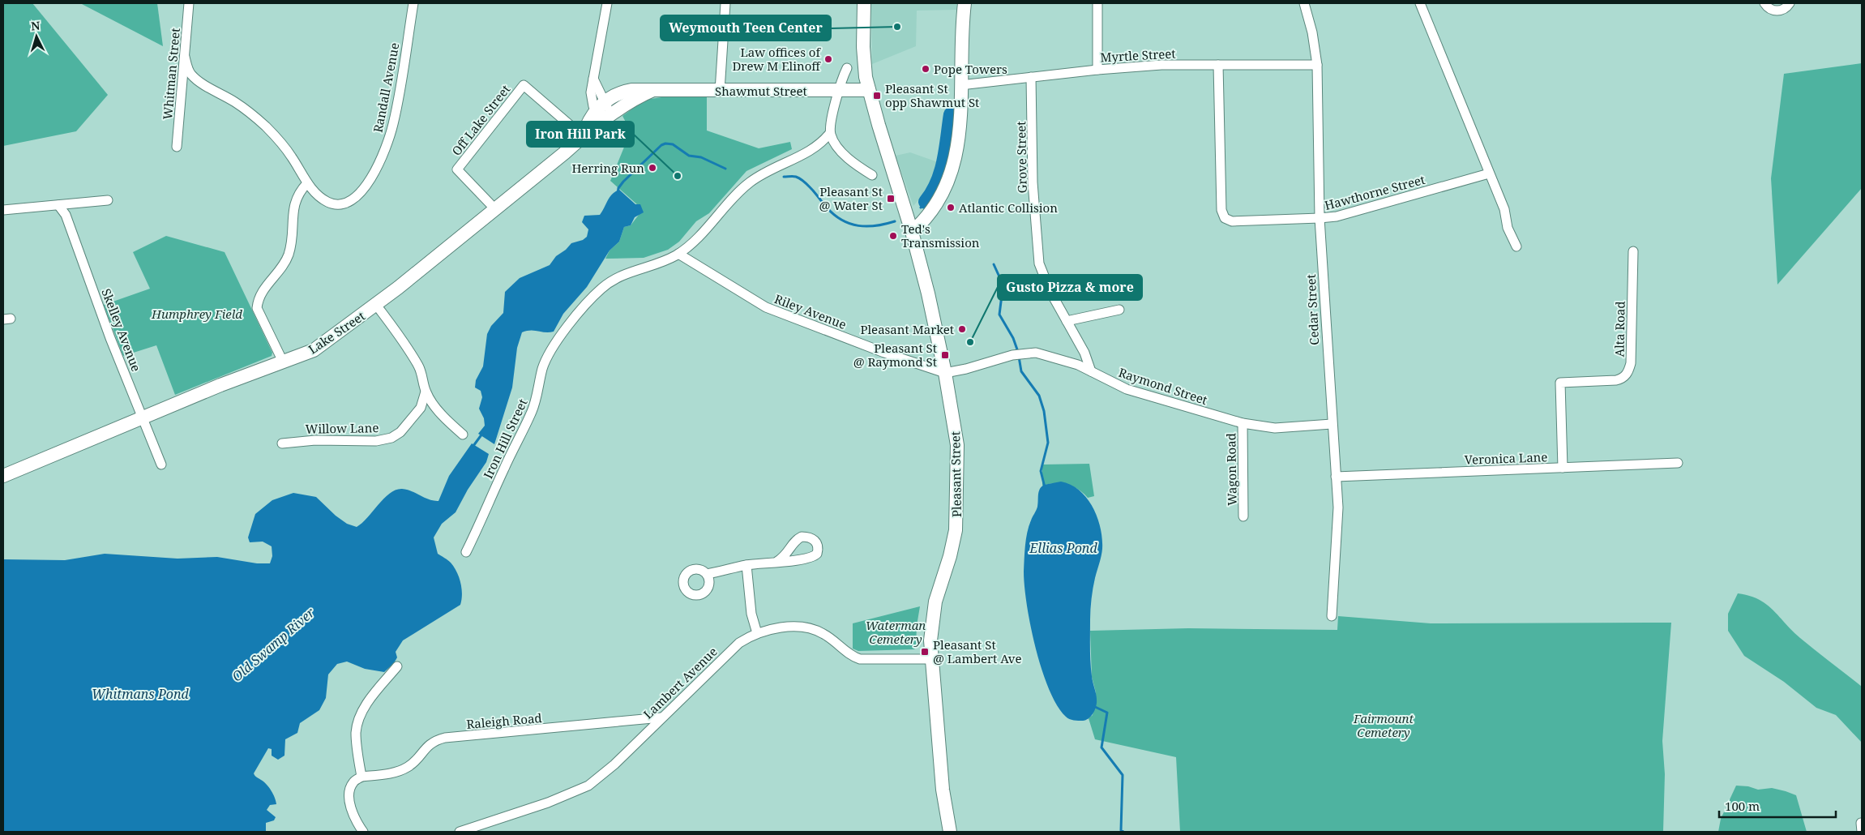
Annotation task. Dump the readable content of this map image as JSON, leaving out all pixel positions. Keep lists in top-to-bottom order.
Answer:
{
  "streets": {
    "main road": ["Shawmut Street", "Lake Street", "Pleasant Street"],
    "street": [
      "Myrtle Street",
      "Whitman Street",
      "Randall Avenue",
      "Off Lake Street",
      "Grove Street",
      "Hawthorne Street",
      "Cedar Street",
      "Riley Avenue",
      "Alta Road",
      "Skelley Avenue",
      "Raymond Street",
      "Willow Lane",
      "Iron Hill Street",
      "Veronica Lane",
      "Wagon Road",
      "Lambert Avenue",
      "Raleigh Road"
    ]
  },
  "crossings": [
    ["Myrtle Street", "Grove Street"],
    ["Myrtle Street", "Hawthorne Street"],
    ["Myrtle Street", "Cedar Street"],
    ["Whitman Street", "Randall Avenue"],
    ["Shawmut Street", "Lake Street"],
    ["Shawmut Street", "Pleasant Street"],
    ["Off Lake Street", "Lake Street"],
    ["Grove Street", "Raymond Street"],
    ["Hawthorne Street", "Cedar Street"],
    ["Cedar Street", "Raymond Street"],
    ["Cedar Street", "Veronica Lane"],
    ["Riley Avenue", "Raymond Street"],
    ["Riley Avenue", "Iron Hill Street"],
    ["Riley Avenue", "Pleasant Street"],
    ["Alta Road", "Veronica Lane"],
    ["Skelley Avenue", "Lake Street"],
    ["Raymond Street", "Wagon Road"],
    ["Raymond Street", "Pleasant Street"],
    ["Pleasant Street", "Lambert Avenue"],
    ["Lambert Avenue", "Raleigh Road"]
  ],
  "water": ["Ellias Pond", "Old Swamp River", "Whitmans Pond"],
  "parks": ["Humphrey Field", "Waterman Cemetery", "Fairmount Cemetery"],
  "places": {
    "other": [
      "Weymouth Teen Center",
      "Law offices of Drew M Elinoff",
      "Pope Towers",
      "Herring Run",
      "Iron Hill Park",
      "Atlantic Collision",
      "Ted's Transmission",
      "Pleasant Market",
      "Gusto Pizza & more"
    ],
    "transit": [
      "Pleasant St opp Shawmut St",
      "Pleasant St @ Water St",
      "Pleasant St @ Raymond St",
      "Pleasant St @ Lambert Ave"
    ]
  },
  "scale_bar": "100 m",
  "north": "top"
}
